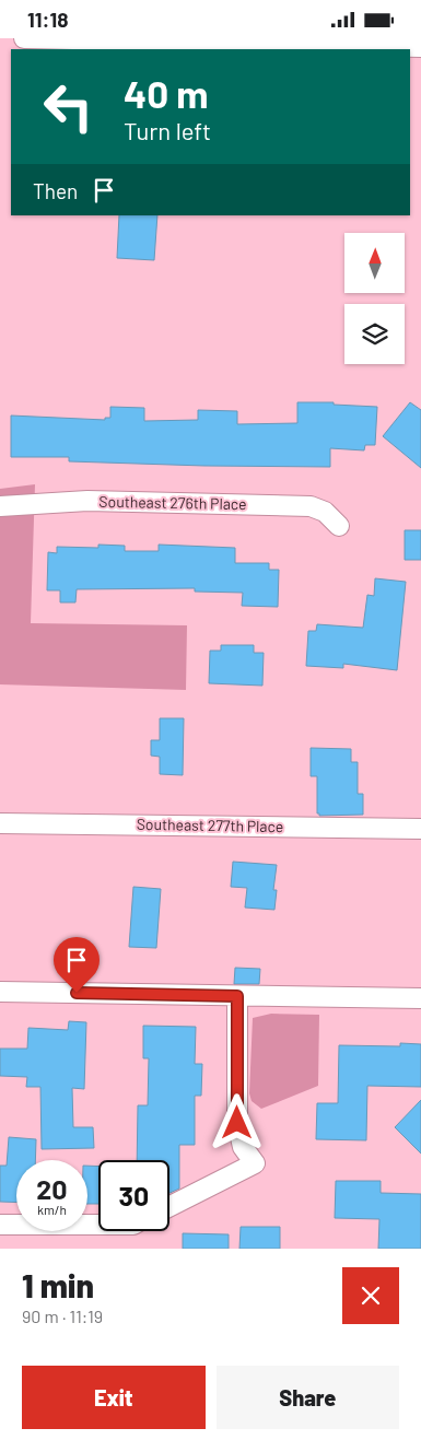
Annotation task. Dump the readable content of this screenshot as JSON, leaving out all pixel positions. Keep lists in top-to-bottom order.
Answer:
{
  "streets": {
    "street": ["Southeast 276th Place", "Southeast 277th Place"]
  },
  "north": "top",
  "page": {
    "status": "11:18",
    "turn": ["40 m", "Turn left"],
    "then": "Then",
    "speed": "20 km/h",
    "limit": "30",
    "heading": ["1 min", "90 m · 11:19"],
    "buttons": ["Exit", "Share"]
  }
}
